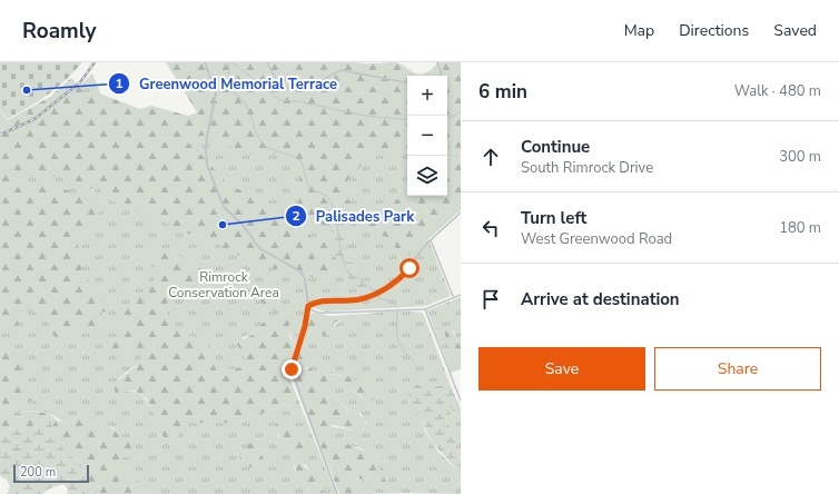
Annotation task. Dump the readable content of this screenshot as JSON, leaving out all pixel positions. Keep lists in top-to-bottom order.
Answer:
{
  "parks": ["Rimrock Conservation Area"],
  "places": ["Greenwood Memorial Terrace", "Palisades Park"],
  "scale_bar": "200 m",
  "page": {
    "header": "Roamly",
    "nav": ["Map", "Directions", "Saved"],
    "heading": ["6 min", "Walk · 480 m"],
    "map_buttons": ["+", "−"],
    "list": [
      ["Continue", "South Rimrock Drive", "300 m"],
      ["Turn left", "West Greenwood Road", "180 m"],
      "Arrive at destination"
    ],
    "buttons": ["Save", "Share"],
    "scale": "200 m"
  }
}
